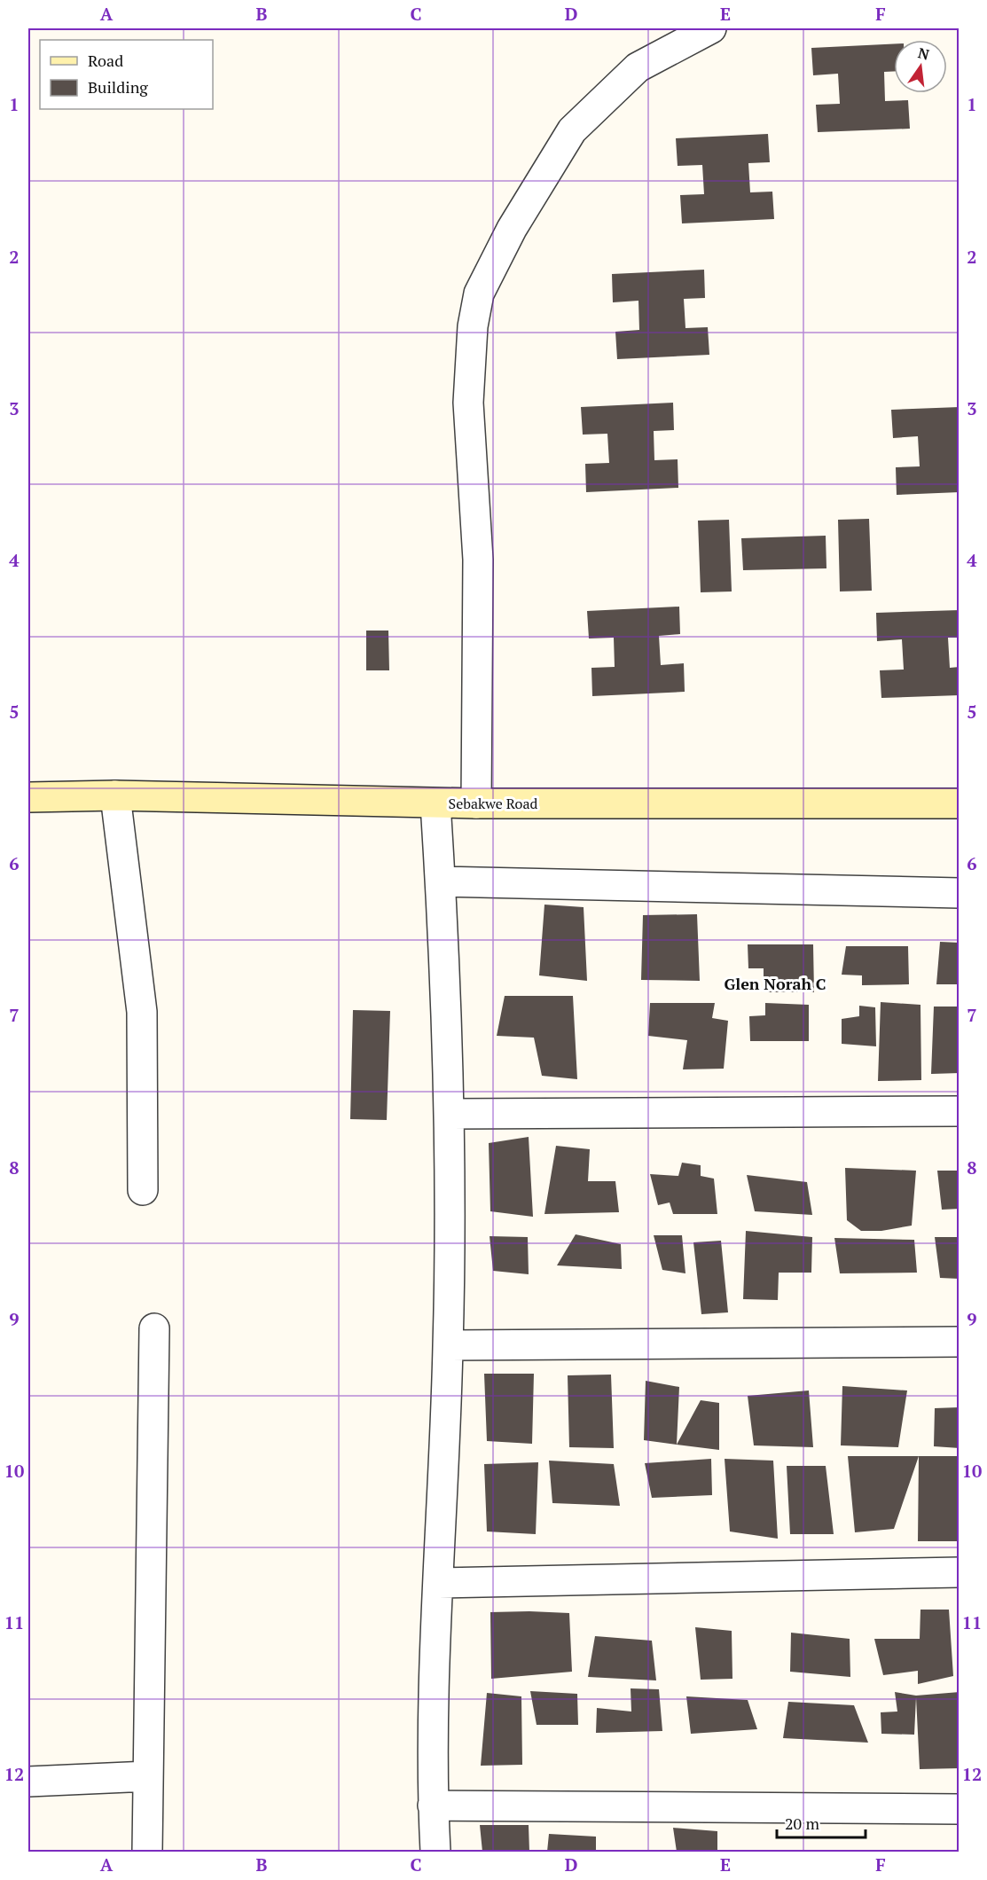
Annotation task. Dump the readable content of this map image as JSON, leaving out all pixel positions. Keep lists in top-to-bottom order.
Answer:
{
  "streets": {
    "street": ["Sebakwe Road"]
  },
  "districts": ["Glen Norah C"],
  "legend": ["Road", "Building"],
  "scale_bar": "20 m",
  "north": "top",
  "grid": {
    "columns": [
      "A",
      "B",
      "C",
      "D",
      "E",
      "F"
    ],
    "rows": [
      "1",
      "2",
      "3",
      "4",
      "5",
      "6",
      "7",
      "8",
      "9",
      "10",
      "11",
      "12"
    ]
  }
}
